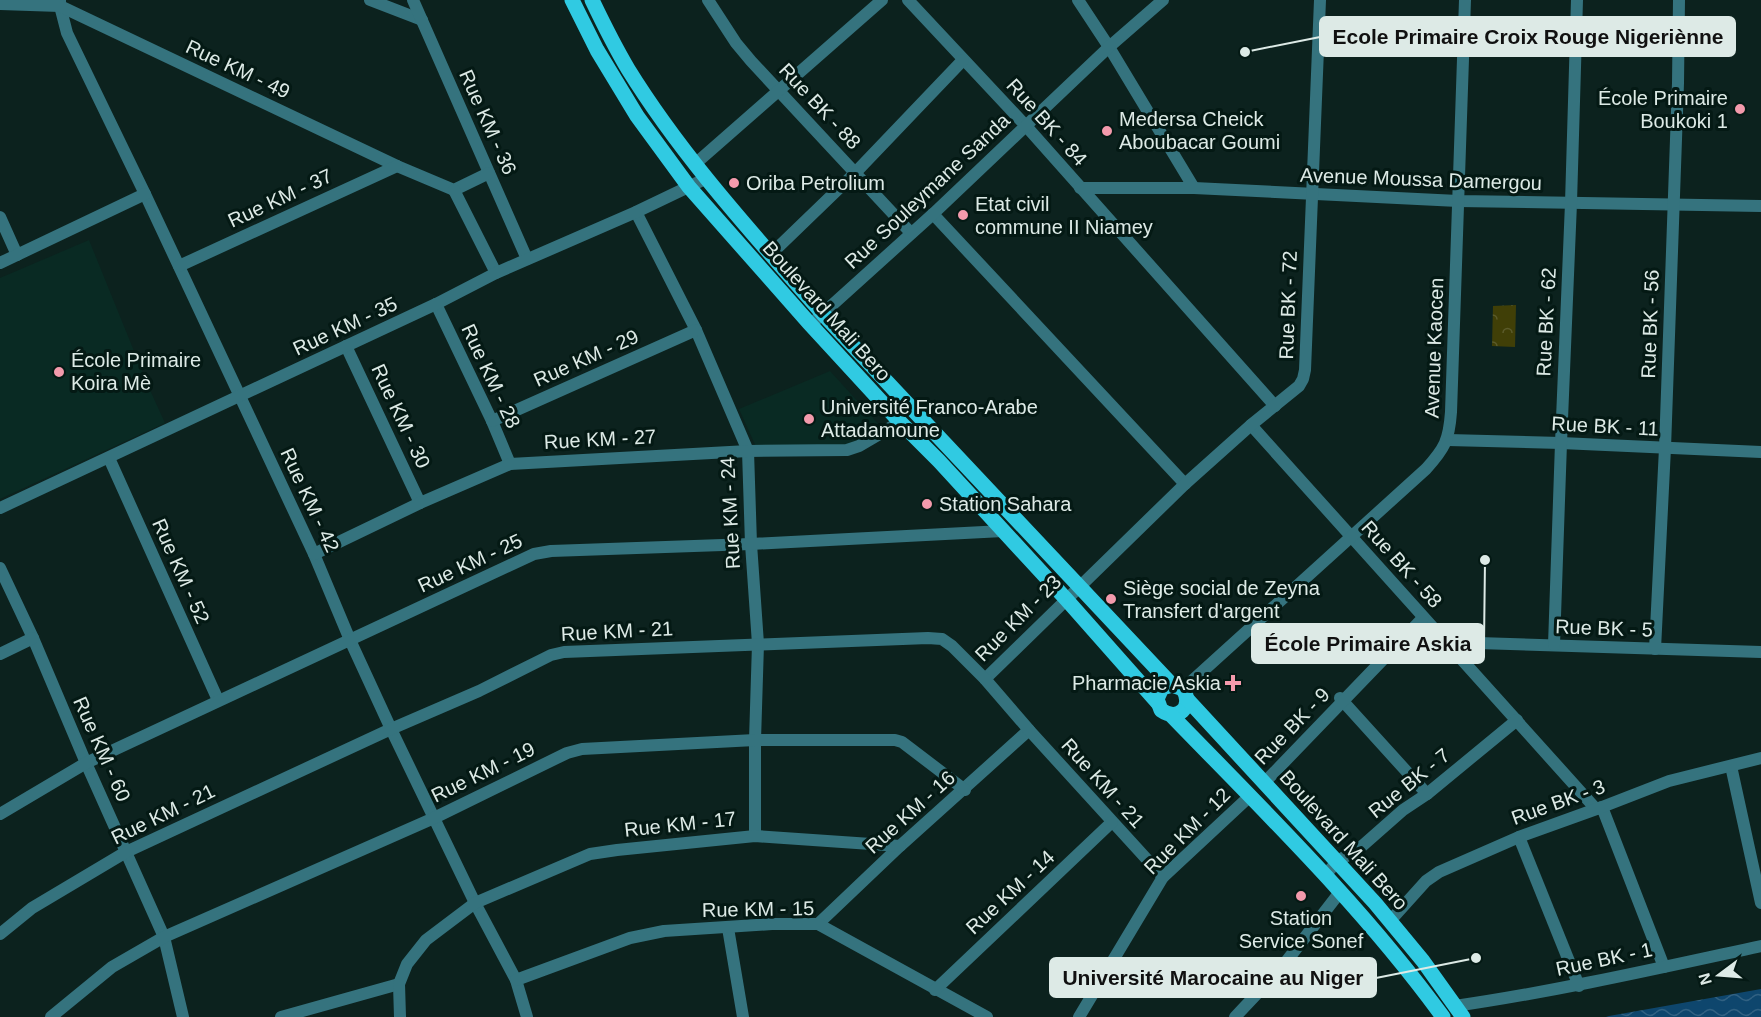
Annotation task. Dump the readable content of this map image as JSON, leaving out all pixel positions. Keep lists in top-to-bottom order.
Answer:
{
  "streets": {
    "main road": ["Boulevard Mali Bero"],
    "street": [
      "Rue KM - 49",
      "Rue BK - 88",
      "Rue KM - 36",
      "Rue BK - 84",
      "Avenue Moussa Damergou",
      "Rue Souleymane Sanda",
      "Rue KM - 37",
      "Rue BK - 72",
      "Rue BK - 62",
      "Rue BK - 56",
      "Rue KM - 35",
      "Avenue Kaocen",
      "Rue KM - 29",
      "Rue KM - 28",
      "Rue KM - 30",
      "Rue BK - 11",
      "Rue KM - 27",
      "Rue KM - 42",
      "Rue KM - 24",
      "Rue KM - 25",
      "Rue BK - 58",
      "Rue KM - 52",
      "Rue KM - 23",
      "Rue BK - 5",
      "Rue KM - 21",
      "Rue BK - 9",
      "Rue KM - 60",
      "Rue KM - 19",
      "Rue BK - 7",
      "Rue BK - 3",
      "Rue KM - 16",
      "Rue KM - 17",
      "Rue KM - 12",
      "Rue KM - 14",
      "Rue KM - 15",
      "Rue BK - 1"
    ]
  },
  "crossings": [
    ["Rue KM - 49", "Rue KM - 37"],
    ["Rue KM - 49", "Rue KM - 42"],
    ["Rue BK - 88", "Rue Souleymane Sanda"],
    ["Rue KM - 36", "Rue KM - 35"],
    ["Rue BK - 84", "Avenue Moussa Damergou"],
    ["Rue BK - 84", "Rue Souleymane Sanda"],
    ["Rue BK - 84", "Rue BK - 72"],
    ["Avenue Moussa Damergou", "Rue BK - 72"],
    ["Avenue Moussa Damergou", "Rue BK - 62"],
    ["Avenue Moussa Damergou", "Rue BK - 56"],
    ["Avenue Moussa Damergou", "Avenue Kaocen"],
    ["Rue Souleymane Sanda", "Boulevard Mali Bero"],
    ["Rue KM - 37", "Rue KM - 42"],
    ["Rue BK - 72", "Boulevard Mali Bero"],
    ["Rue BK - 72", "Rue BK - 58"],
    ["Rue BK - 72", "Rue KM - 23"],
    ["Boulevard Mali Bero", "Rue KM - 35"],
    ["Boulevard Mali Bero", "Avenue Kaocen"],
    ["Boulevard Mali Bero", "Rue KM - 27"],
    ["Boulevard Mali Bero", "Rue KM - 25"],
    ["Boulevard Mali Bero", "Rue KM - 23"],
    ["Boulevard Mali Bero", "Rue BK - 9"],
    ["Boulevard Mali Bero", "Rue BK - 7"],
    ["Boulevard Mali Bero", "Rue BK - 3"],
    ["Boulevard Mali Bero", "Rue KM - 12"],
    ["Boulevard Mali Bero", "Rue BK - 1"],
    ["Rue BK - 62", "Rue BK - 11"],
    ["Rue BK - 62", "Rue BK - 5"],
    ["Rue BK - 56", "Rue BK - 11"],
    ["Rue BK - 56", "Rue BK - 5"],
    ["Rue KM - 35", "Rue KM - 28"],
    ["Rue KM - 35", "Rue KM - 30"],
    ["Rue KM - 35", "Rue KM - 42"],
    ["Rue KM - 35", "Rue KM - 24"],
    ["Rue KM - 35", "Rue KM - 52"],
    ["Avenue Kaocen", "Rue BK - 11"],
    ["Avenue Kaocen", "Rue BK - 58"],
    ["Rue KM - 29", "Rue KM - 28"],
    ["Rue KM - 29", "Rue KM - 24"],
    ["Rue KM - 28", "Rue KM - 27"],
    ["Rue KM - 30", "Rue KM - 27"],
    ["Rue KM - 27", "Rue KM - 42"],
    ["Rue KM - 27", "Rue KM - 24"],
    ["Rue KM - 42", "Rue KM - 25"],
    ["Rue KM - 42", "Rue KM - 21"],
    ["Rue KM - 42", "Rue KM - 19"],
    ["Rue KM - 42", "Rue KM - 17"],
    ["Rue KM - 42", "Rue KM - 15"],
    ["Rue KM - 24", "Rue KM - 25"],
    ["Rue KM - 24", "Rue KM - 21"],
    ["Rue KM - 24", "Rue KM - 19"],
    ["Rue KM - 24", "Rue KM - 17"],
    ["Rue KM - 25", "Rue KM - 52"],
    ["Rue KM - 25", "Rue KM - 60"],
    ["Rue BK - 58", "Rue BK - 5"],
    ["Rue BK - 58", "Rue BK - 9"],
    ["Rue BK - 58", "Rue BK - 7"],
    ["Rue BK - 58", "Rue BK - 3"],
    ["Rue BK - 58", "Rue BK - 1"],
    ["Rue KM - 23", "Rue KM - 21"],
    ["Rue KM - 21", "Rue KM - 60"],
    ["Rue KM - 21", "Rue KM - 16"],
    ["Rue KM - 21", "Rue KM - 12"],
    ["Rue KM - 21", "Rue KM - 14"],
    ["Rue KM - 60", "Rue KM - 19"],
    ["Rue KM - 19", "Rue KM - 16"],
    ["Rue KM - 16", "Rue KM - 17"],
    ["Rue KM - 16", "Rue KM - 15"],
    ["Rue KM - 14", "Rue KM - 15"]
  ],
  "places": {
    "other": [
      "Ecole Primaire Croix Rouge Nigeriènne",
      "École Primaire Boukoki 1",
      "Medersa Cheick Aboubacar Goumi",
      "Oriba Petrolium",
      "Etat civil commune II Niamey",
      "École Primaire Koira Mè",
      "Université Franco-Arabe Attadamoune",
      "Station Sahara",
      "École Primaire Askia",
      "Siège social de Zeyna Transfert d'argent",
      "Station Service Sonef",
      "Université Marocaine au Niger"
    ],
    "health": ["Pharmacie Askia"]
  },
  "north": "left"
}
